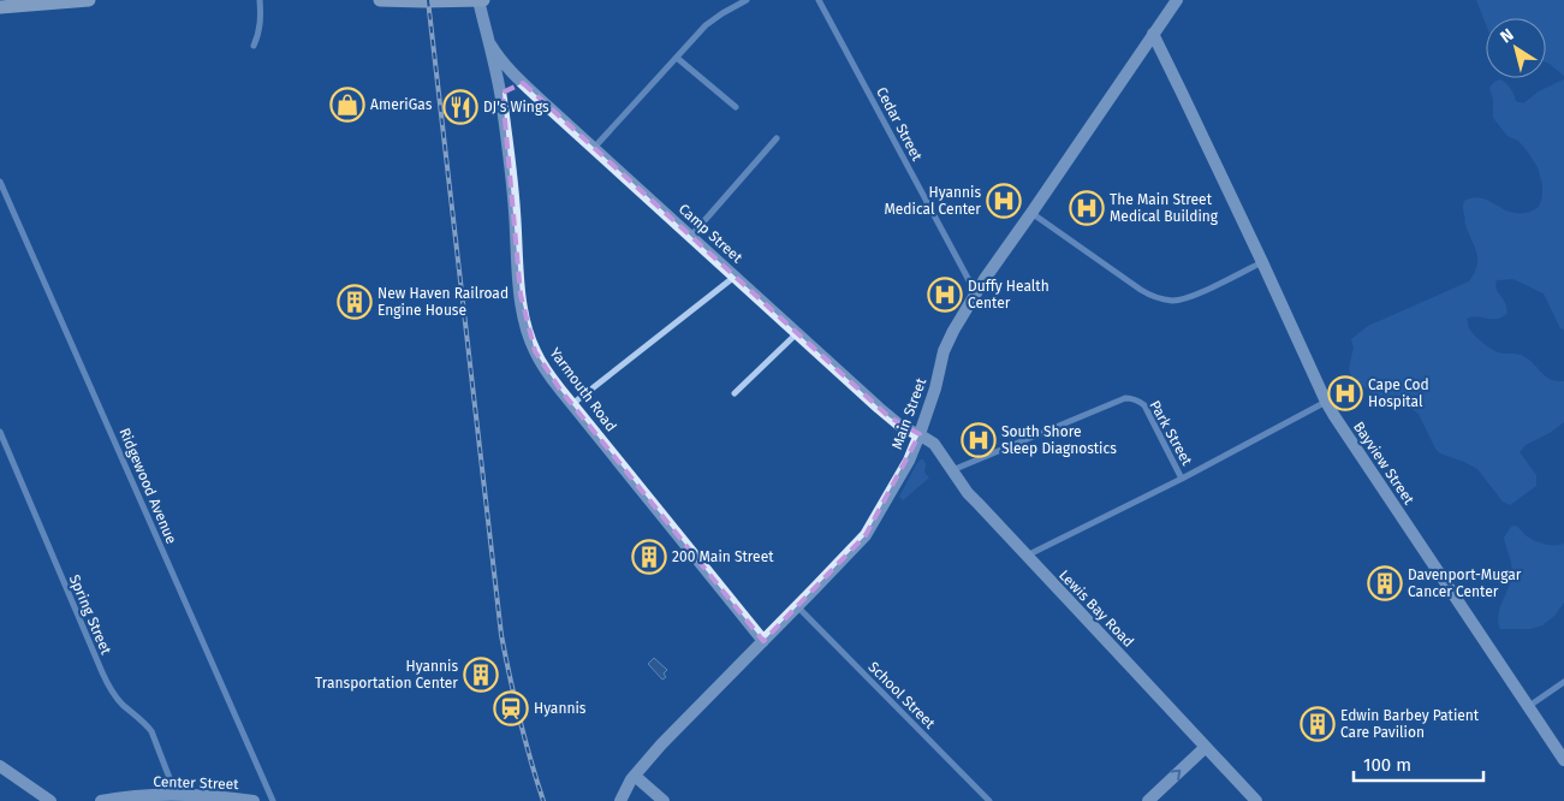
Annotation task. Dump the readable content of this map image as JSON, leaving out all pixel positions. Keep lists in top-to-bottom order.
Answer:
{
  "streets": {
    "main road": [
      "Camp Street",
      "Yarmouth Road",
      "Main Street",
      "Bayview Street",
      "Lewis Bay Road",
      "Center Street"
    ],
    "street": [
      "Cedar Street",
      "Park Street",
      "Ridgewood Avenue",
      "Spring Street",
      "School Street"
    ]
  },
  "crossings": [
    ["Cedar Street", "Main Street"],
    ["Camp Street", "Yarmouth Road"],
    ["Camp Street", "Main Street"],
    ["Camp Street", "Lewis Bay Road"],
    ["Yarmouth Road", "Main Street"],
    ["Main Street", "Bayview Street"],
    ["Main Street", "Lewis Bay Road"],
    ["Main Street", "School Street"],
    ["Park Street", "Bayview Street"],
    ["Park Street", "Lewis Bay Road"],
    ["Spring Street", "Center Street"]
  ],
  "places": {
    "shop": ["AmeriGas"],
    "restaurant": ["DJ's Wings"],
    "hospital": [
      "Hyannis Medical Center",
      "The Main Street Medical Building",
      "Duffy Health Center",
      "Cape Cod Hospital",
      "South Shore Sleep Diagnostics"
    ],
    "building": [
      "New Haven Railroad Engine House",
      "200 Main Street",
      "Davenport-Mugar Cancer Center",
      "Hyannis Transportation Center",
      "Edwin Barbey Patient Care Pavilion"
    ],
    "station": ["Hyannis"]
  },
  "scale_bar": "100 m",
  "north": "top left"
}
